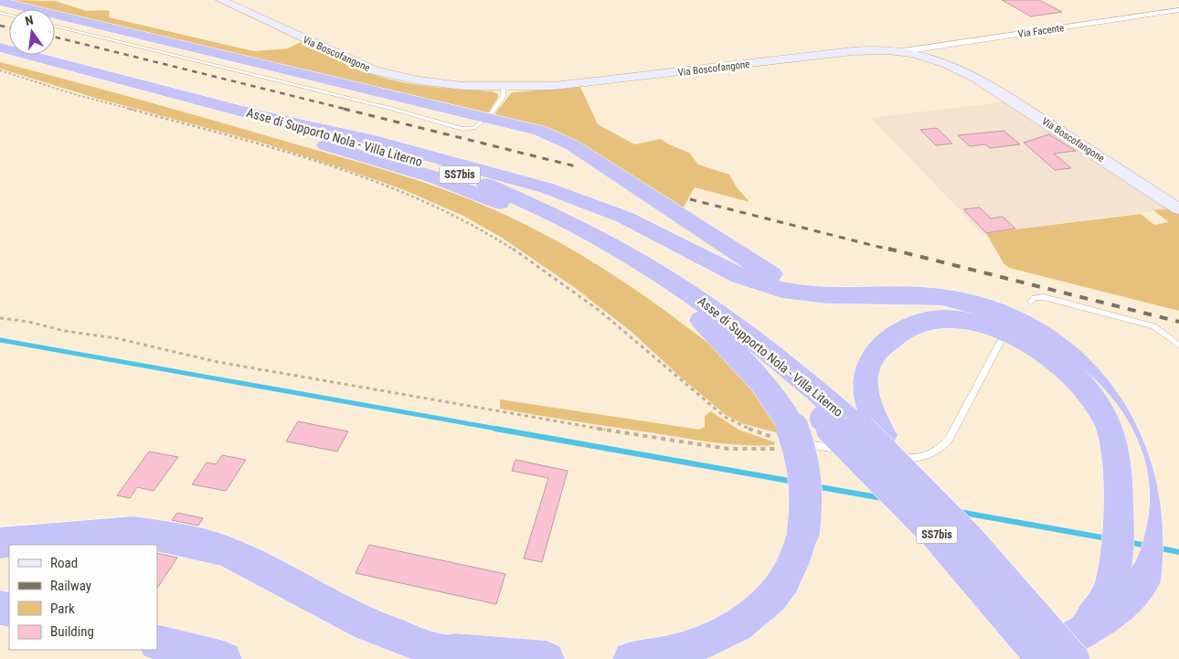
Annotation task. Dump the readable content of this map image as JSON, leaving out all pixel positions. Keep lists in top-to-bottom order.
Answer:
{
  "streets": {
    "highway": ["Asse di Supporto Nola - Villa Literno", "SS7bis"],
    "street": ["Via Facente", "Via Boscofangone"]
  },
  "crossings": [
    ["Via Facente", "Via Boscofangone"]
  ],
  "legend": [
    "Road",
    "Railway",
    "Park",
    "Building"
  ],
  "north": "top"
}
